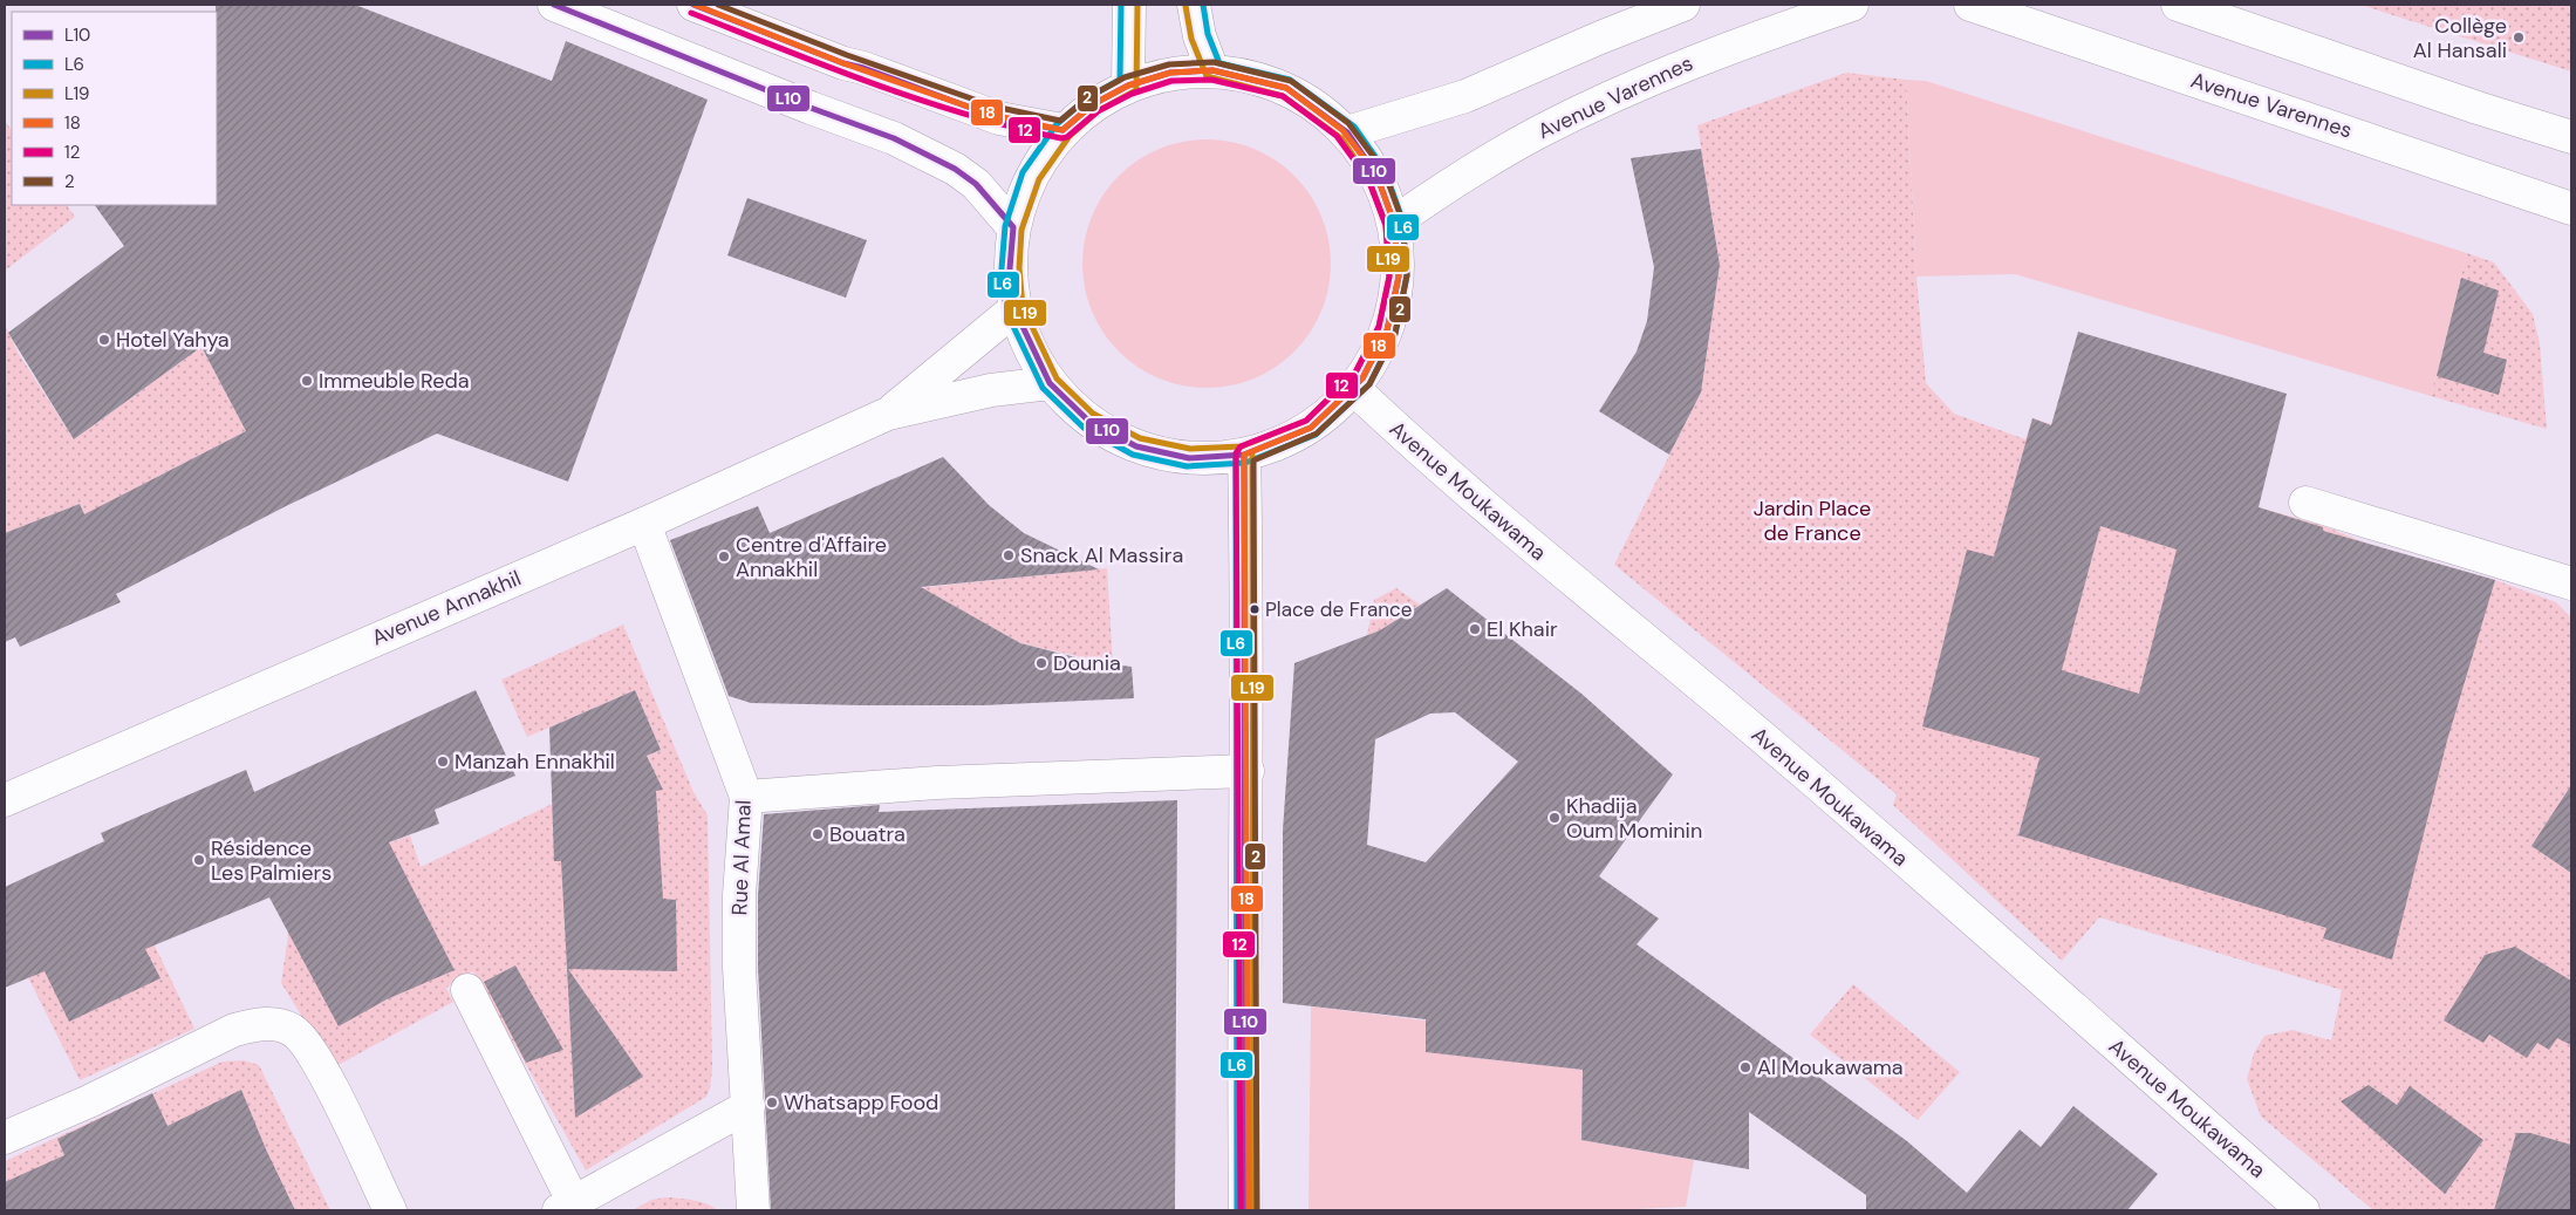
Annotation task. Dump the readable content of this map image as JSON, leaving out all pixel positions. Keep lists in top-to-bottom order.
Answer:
{
  "streets": {
    "street": [
      "Avenue Varennes",
      "Avenue Moukawama",
      "Avenue Annakhil",
      "Rue Al Amal"
    ]
  },
  "crossings": [
    ["Avenue Annakhil", "Rue Al Amal"]
  ],
  "parks": ["Jardin Place de France"],
  "places": [
    "Collège Al Hansali",
    "Hotel Yahya",
    "Immeuble Reda",
    "Snack Al Massira",
    "Centre d'Affaire Annakhil",
    "Place de France",
    "El Khair",
    "Dounia",
    "Manzah Ennakhil",
    "Khadija Oum Mominin",
    "Bouatra",
    "Résidence Les Palmiers",
    "Al Moukawama",
    "Whatsapp Food"
  ],
  "lines": [
    "transit line L10",
    "transit line L6",
    "transit line L19",
    "transit line 18",
    "transit line 2",
    "transit line 12"
  ],
  "legend": [
    "L10",
    "L6",
    "L19",
    "18",
    "12",
    "2"
  ]
}
